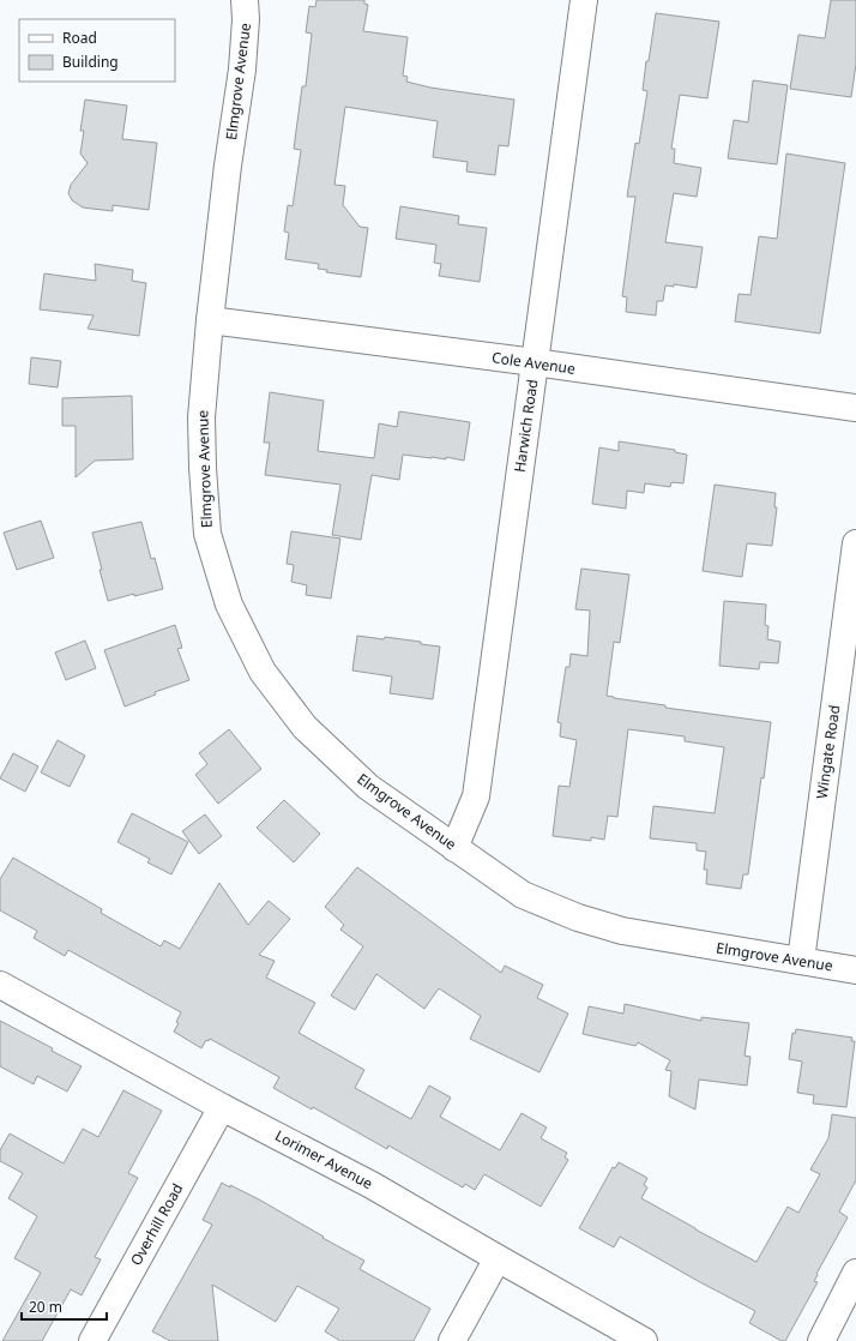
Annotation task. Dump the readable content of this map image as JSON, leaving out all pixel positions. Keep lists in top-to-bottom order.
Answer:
{
  "streets": {
    "street": [
      "Elmgrove Avenue",
      "Cole Avenue",
      "Harwich Road",
      "Wingate Road",
      "Lorimer Avenue",
      "Overhill Road"
    ]
  },
  "crossings": [
    ["Elmgrove Avenue", "Cole Avenue"],
    ["Elmgrove Avenue", "Harwich Road"],
    ["Elmgrove Avenue", "Wingate Road"],
    ["Cole Avenue", "Harwich Road"],
    ["Lorimer Avenue", "Overhill Road"]
  ],
  "legend": ["Road", "Building"],
  "scale_bar": "20 m"
}
